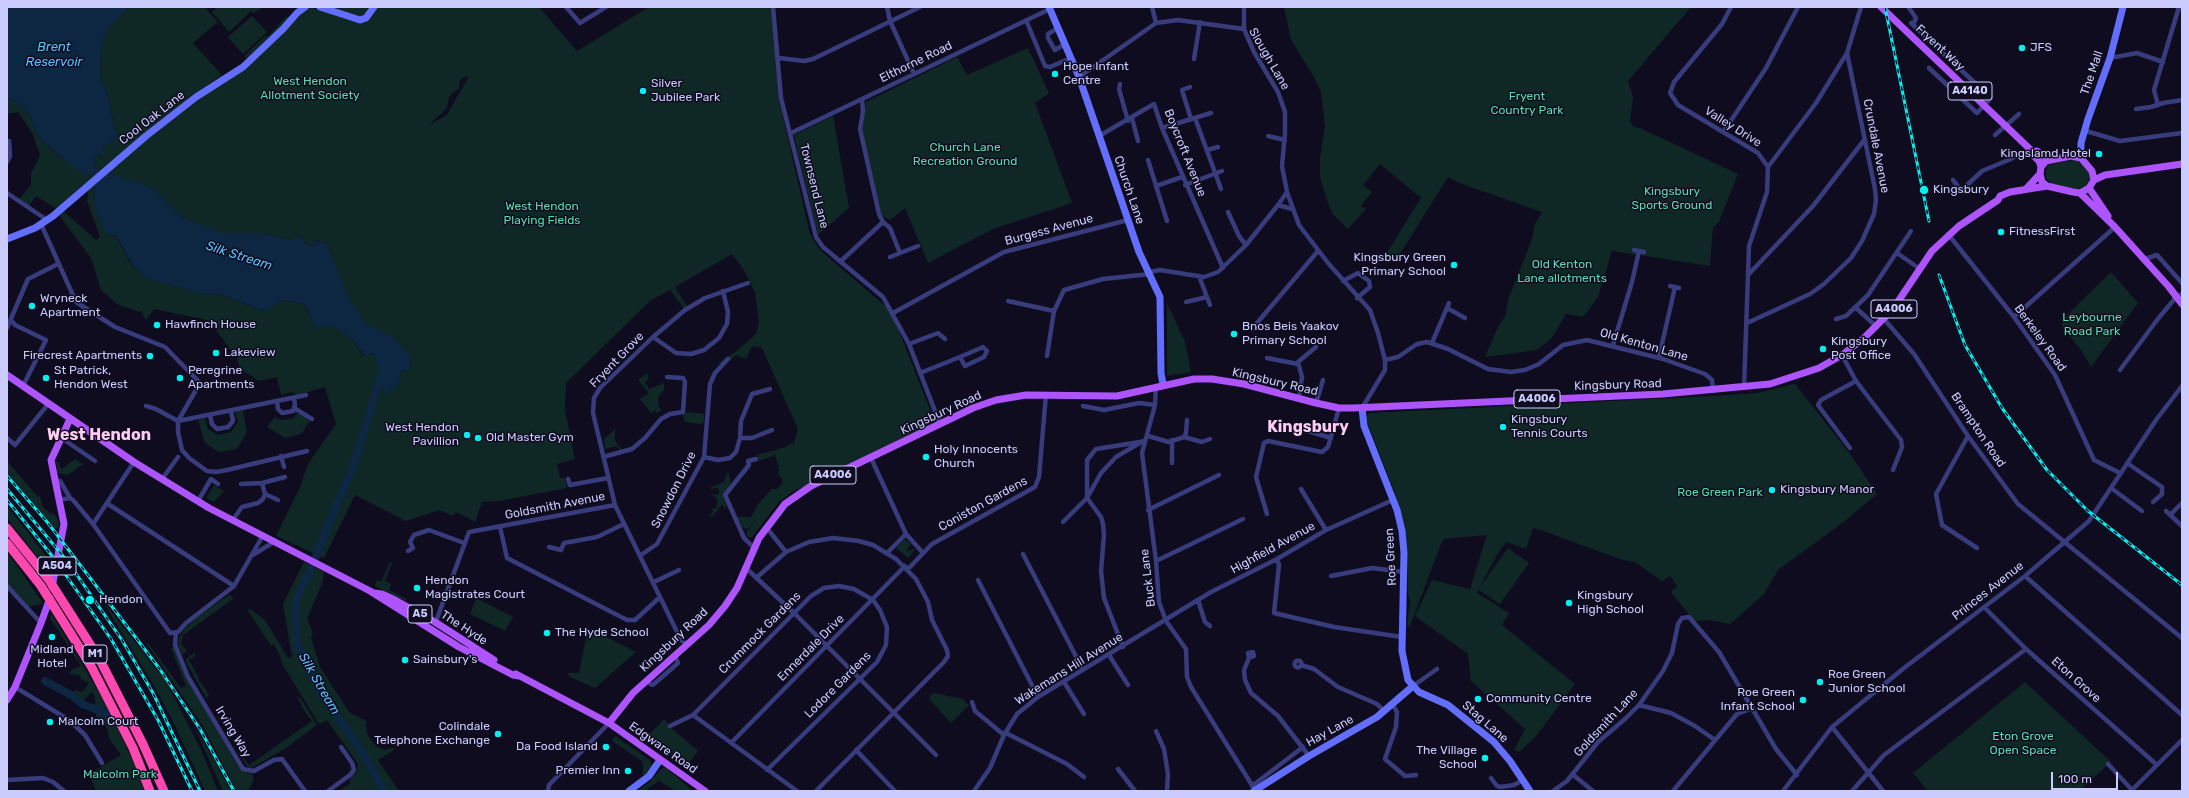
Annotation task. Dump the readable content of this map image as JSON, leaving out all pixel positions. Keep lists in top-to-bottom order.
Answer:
{
  "streets": {
    "highway": ["M1"],
    "main road": [
      "Fryent Way",
      "A4140",
      "A4006",
      "Kingsbury Road",
      "A504",
      "A5",
      "The Hyde",
      "Edgware Road"
    ],
    "street": [
      "Slough Lane",
      "Elthorne Road",
      "The Mall",
      "Cool Oak Lane",
      "Valley Drive",
      "Crundale Avenue",
      "Boycroft Avenue",
      "Townsend Lane",
      "Church Lane",
      "Burgess Avenue",
      "Berkeley Road",
      "Old Kenton Lane",
      "Fryent Grove",
      "Brampton Road",
      "Snowdon Drive",
      "Coniston Gardens",
      "Goldsmith Avenue",
      "Highfield Avenue",
      "Roe Green",
      "Buck Lane",
      "Princes Avenue",
      "Crummock Gardens",
      "Ennerdale Drive",
      "Wakemans Hill Avenue",
      "Eton Grove",
      "Lodore Gardens",
      "Stag Lane",
      "Goldsmith Lane",
      "Hay Lane",
      "Irving Way"
    ]
  },
  "crossings": [
    ["Fryent Way", "The Mall"],
    ["Fryent Way", "Kingsbury Road"],
    ["Slough Lane", "Church Lane"],
    ["Elthorne Road", "Townsend Lane"],
    ["Elthorne Road", "Church Lane"],
    ["The Mall", "Kingsbury Road"],
    ["Boycroft Avenue", "Church Lane"],
    ["Townsend Lane", "Burgess Avenue"],
    ["Townsend Lane", "Kingsbury Road"],
    ["Church Lane", "Burgess Avenue"],
    ["Church Lane", "Kingsbury Road"],
    ["Berkeley Road", "Kingsbury Road"],
    ["Berkeley Road", "Princes Avenue"],
    ["Old Kenton Lane", "Kingsbury Road"],
    ["Fryent Grove", "Goldsmith Avenue"],
    ["Kingsbury Road", "Brampton Road"],
    ["Kingsbury Road", "Coniston Gardens"],
    ["Kingsbury Road", "Goldsmith Avenue"],
    ["Kingsbury Road", "Roe Green"],
    ["Kingsbury Road", "The Hyde"],
    ["Kingsbury Road", "Edgware Road"],
    ["Brampton Road", "Princes Avenue"],
    ["Snowdon Drive", "Goldsmith Avenue"],
    ["Coniston Gardens", "Ennerdale Drive"],
    ["Goldsmith Avenue", "The Hyde"],
    ["Highfield Avenue", "Roe Green"],
    ["Highfield Avenue", "Buck Lane"],
    ["Highfield Avenue", "Wakemans Hill Avenue"],
    ["Roe Green", "Stag Lane"],
    ["Roe Green", "Hay Lane"],
    ["A504", "A5"],
    ["Buck Lane", "Wakemans Hill Avenue"],
    ["Buck Lane", "Hay Lane"],
    ["Princes Avenue", "Eton Grove"],
    ["A5", "The Hyde"],
    ["The Hyde", "Edgware Road"],
    ["Crummock Gardens", "Ennerdale Drive"],
    ["Crummock Gardens", "Lodore Gardens"],
    ["Ennerdale Drive", "Lodore Gardens"],
    ["Stag Lane", "Hay Lane"]
  ],
  "districts": ["Kingsbury", "West Hendon"],
  "water": ["Brent Reservoir", "Silk Stream"],
  "parks": [
    "West Hendon Allotment Society",
    "Fryent Country Park",
    "Church Lane Recreation Ground",
    "Kingsbury Sports Ground",
    "West Hendon Playing Fields",
    "Old Kenton Lane allotments",
    "Leybourne Road Park",
    "Roe Green Park",
    "Eton Grove Open Space",
    "Malcolm Park"
  ],
  "places": [
    "JFS",
    "Hope Infant Centre",
    "Silver Jubilee Park",
    "Kingslamd Hotel",
    "Kingsbury",
    "FitnessFirst",
    "Kingsbury Green Primary School",
    "Wryneck Apartment",
    "Hawfinch House",
    "Bnos Beis Yaakov Primary School",
    "Kingsbury Post Office",
    "Lakeview",
    "Firecrest Apartments",
    "St Patrick, Hendon West",
    "Peregrine Apartments",
    "Kingsbury Tennis Courts",
    "West Hendon Pavillion",
    "Old Master Gym",
    "Holy Innocents Church",
    "Kingsbury Manor",
    "Hendon Magistrates Court",
    "Hendon",
    "Kingsbury High School",
    "The Hyde School",
    "Midland Hotel",
    "Sainsbury's",
    "Roe Green Junior School",
    "Community Centre",
    "Roe Green Infant School",
    "Malcolm Court",
    "Colindale Telephone Exchange",
    "Da Food Island",
    "The Village School",
    "Premier Inn"
  ],
  "scale_bar": "100 m"
}
